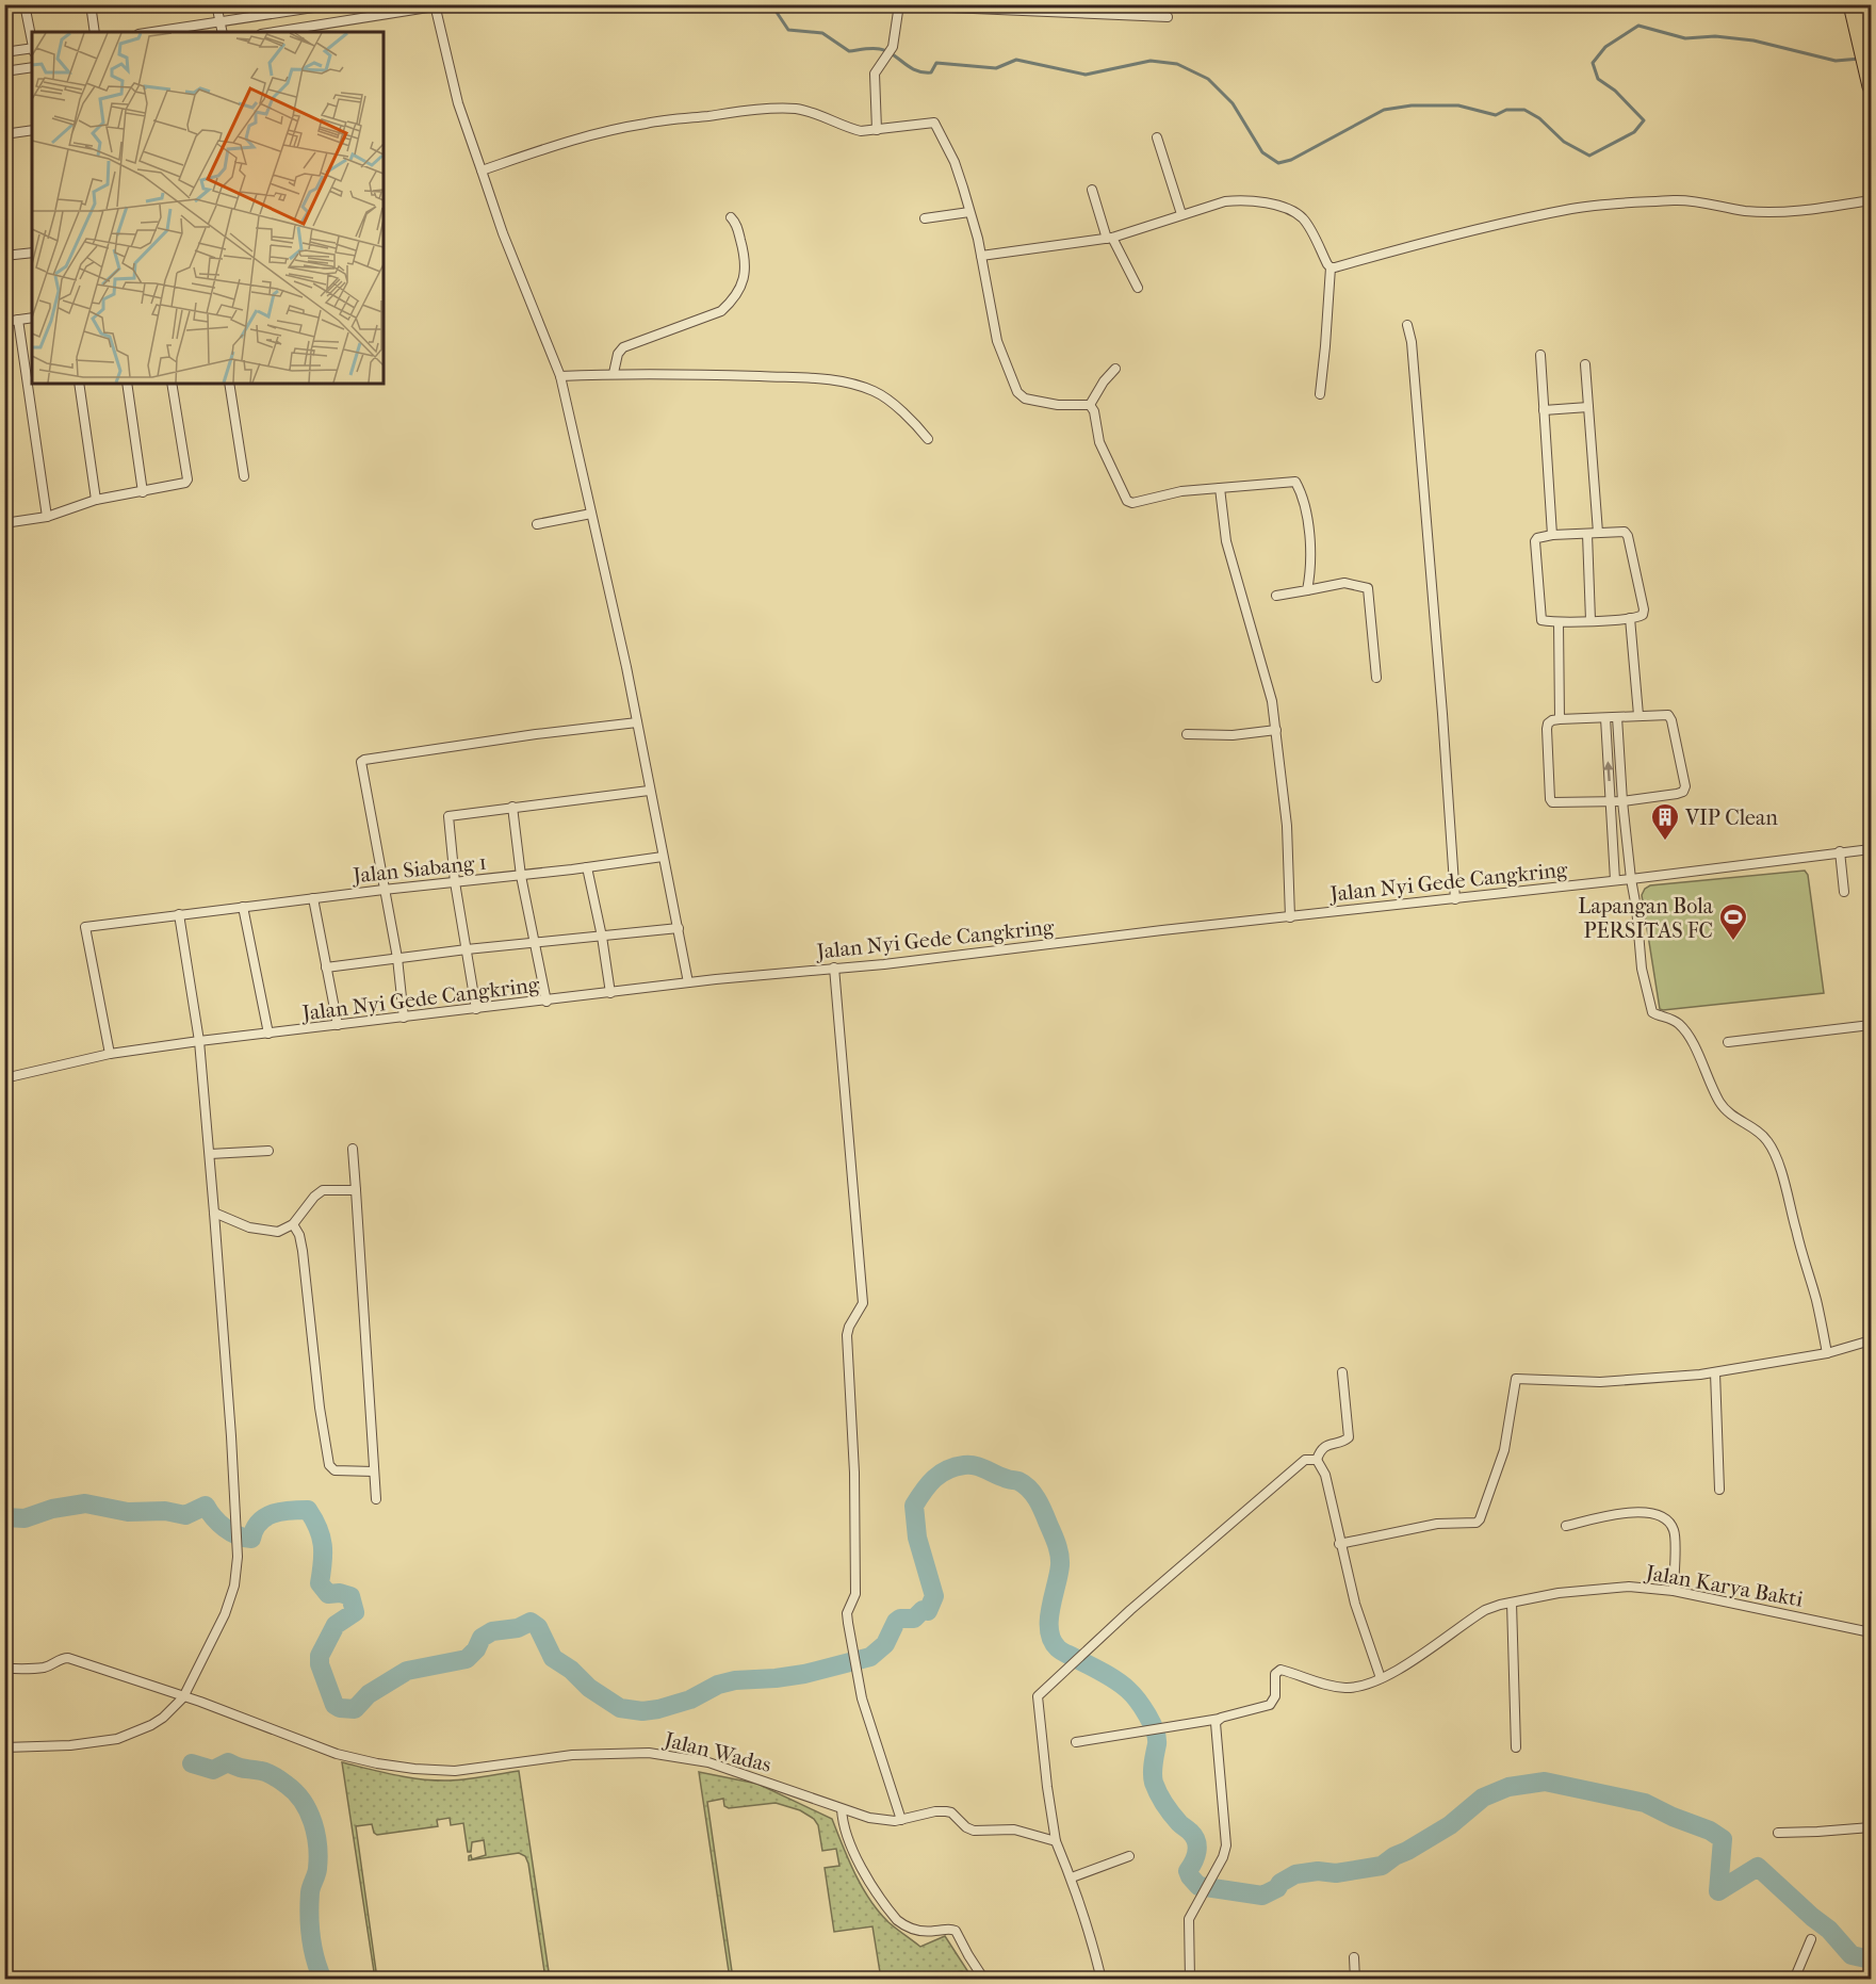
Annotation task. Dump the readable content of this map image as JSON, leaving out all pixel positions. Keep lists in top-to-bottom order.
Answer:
{
  "streets": {
    "street": [
      "Jalan Siabang 1",
      "Jalan Nyi Gede Cangkring",
      "Jalan Karya Bakti",
      "Jalan Wadas"
    ]
  },
  "crossings": [
    ["Jalan Siabang 1", "Jalan Nyi Gede Cangkring"]
  ],
  "places": {
    "building": ["VIP Clean"],
    "sports": ["Lapangan Bola PERSITAS FC"]
  }
}
